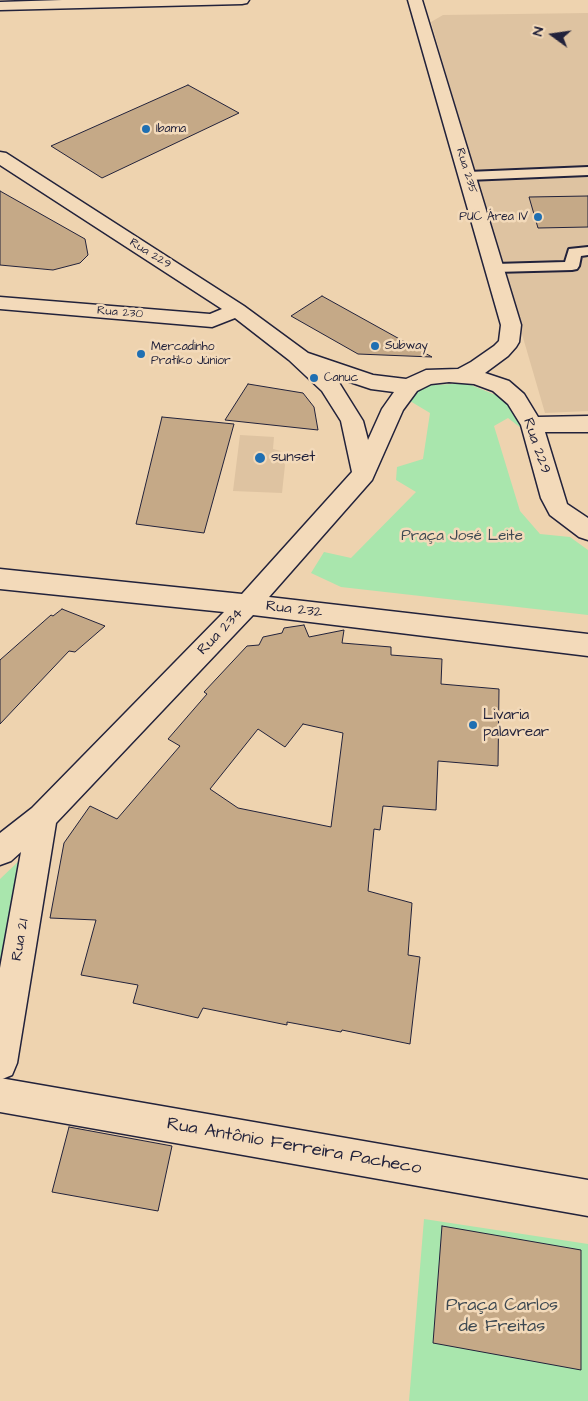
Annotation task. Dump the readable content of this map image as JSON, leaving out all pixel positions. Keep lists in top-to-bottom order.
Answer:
{
  "streets": {
    "street": [
      "Rua 235",
      "Rua 229",
      "Rua 230",
      "Rua 232",
      "Rua 234",
      "Rua 21",
      "Rua Antônio Ferreira Pacheco"
    ]
  },
  "crossings": [
    ["Rua 235", "Rua 229"],
    ["Rua 229", "Rua 230"],
    ["Rua 229", "Rua 234"],
    ["Rua 232", "Rua 234"],
    ["Rua 234", "Rua 21"]
  ],
  "parks": ["Praça José Leite", "Praça Carlos de Freitas"],
  "places": [
    "Ibama",
    "PUC Área IV",
    "Subway",
    "Mercadinho Pratiko Júnior",
    "Canuc",
    "sunset",
    "Livaria palavrear"
  ],
  "north": "left"
}
